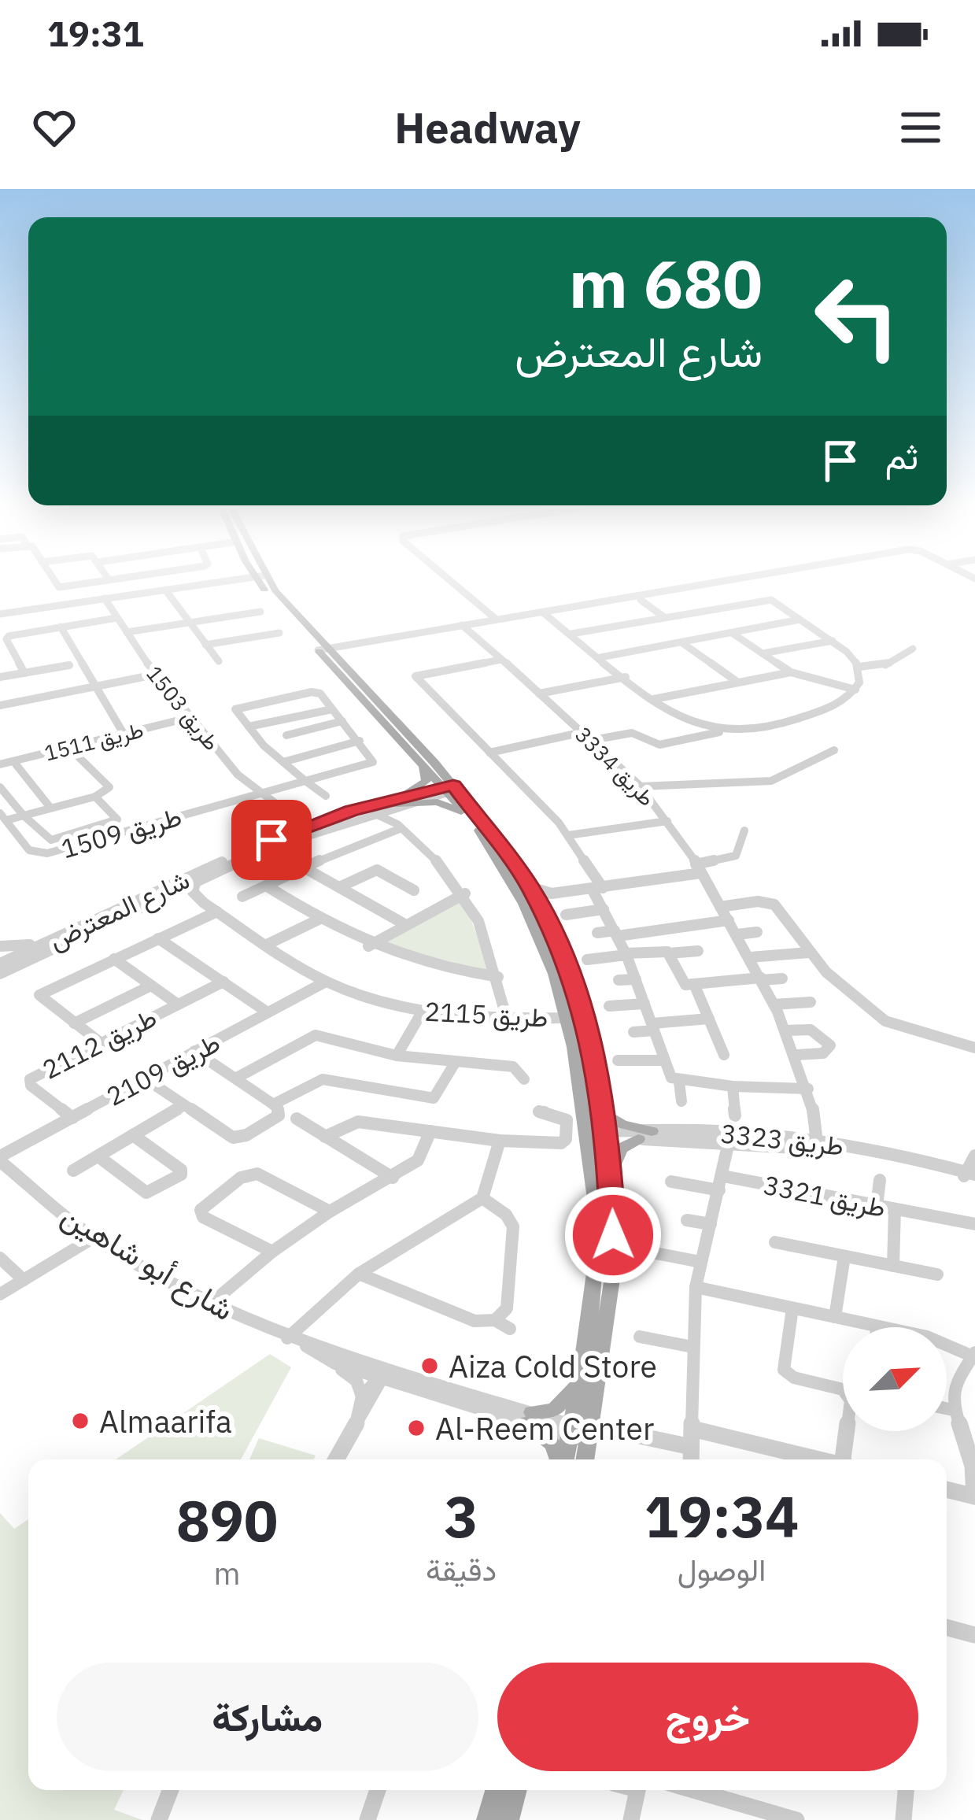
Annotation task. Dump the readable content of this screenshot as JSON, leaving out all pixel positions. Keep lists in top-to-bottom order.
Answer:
{
  "streets": {
    "street": [
      "طريق 1503",
      "طريق 1511",
      "طريق 3334",
      "طريق 1509",
      "شارع المعترض",
      "طريق 2115",
      "طريق 2112",
      "طريق 2109",
      "طريق 3323",
      "طريق 3321",
      "شارع أبو شاهين"
    ]
  },
  "crossings": [
    ["طريق 1503", "طريق 1511"],
    ["طريق 1503", "طريق 1509"],
    ["طريق 1503", "شارع المعترض"],
    ["طريق 3334", "طريق 3323"],
    ["طريق 2115", "طريق 2109"],
    ["طريق 2112", "طريق 2109"],
    ["طريق 2109", "شارع أبو شاهين"]
  ],
  "places": ["Aiza Cold Store", "Almaarifa", "Al-Reem Center"],
  "north": "top right",
  "page": {
    "status": "19:31",
    "header": "Headway",
    "turn": ["680 m", "شارع المعترض"],
    "then": "ثم",
    "eta": [
      "19:34",
      "الوصول",
      "3",
      "دقيقة",
      "890",
      "m"
    ],
    "buttons": ["خروج", "مشاركة"]
  }
}
